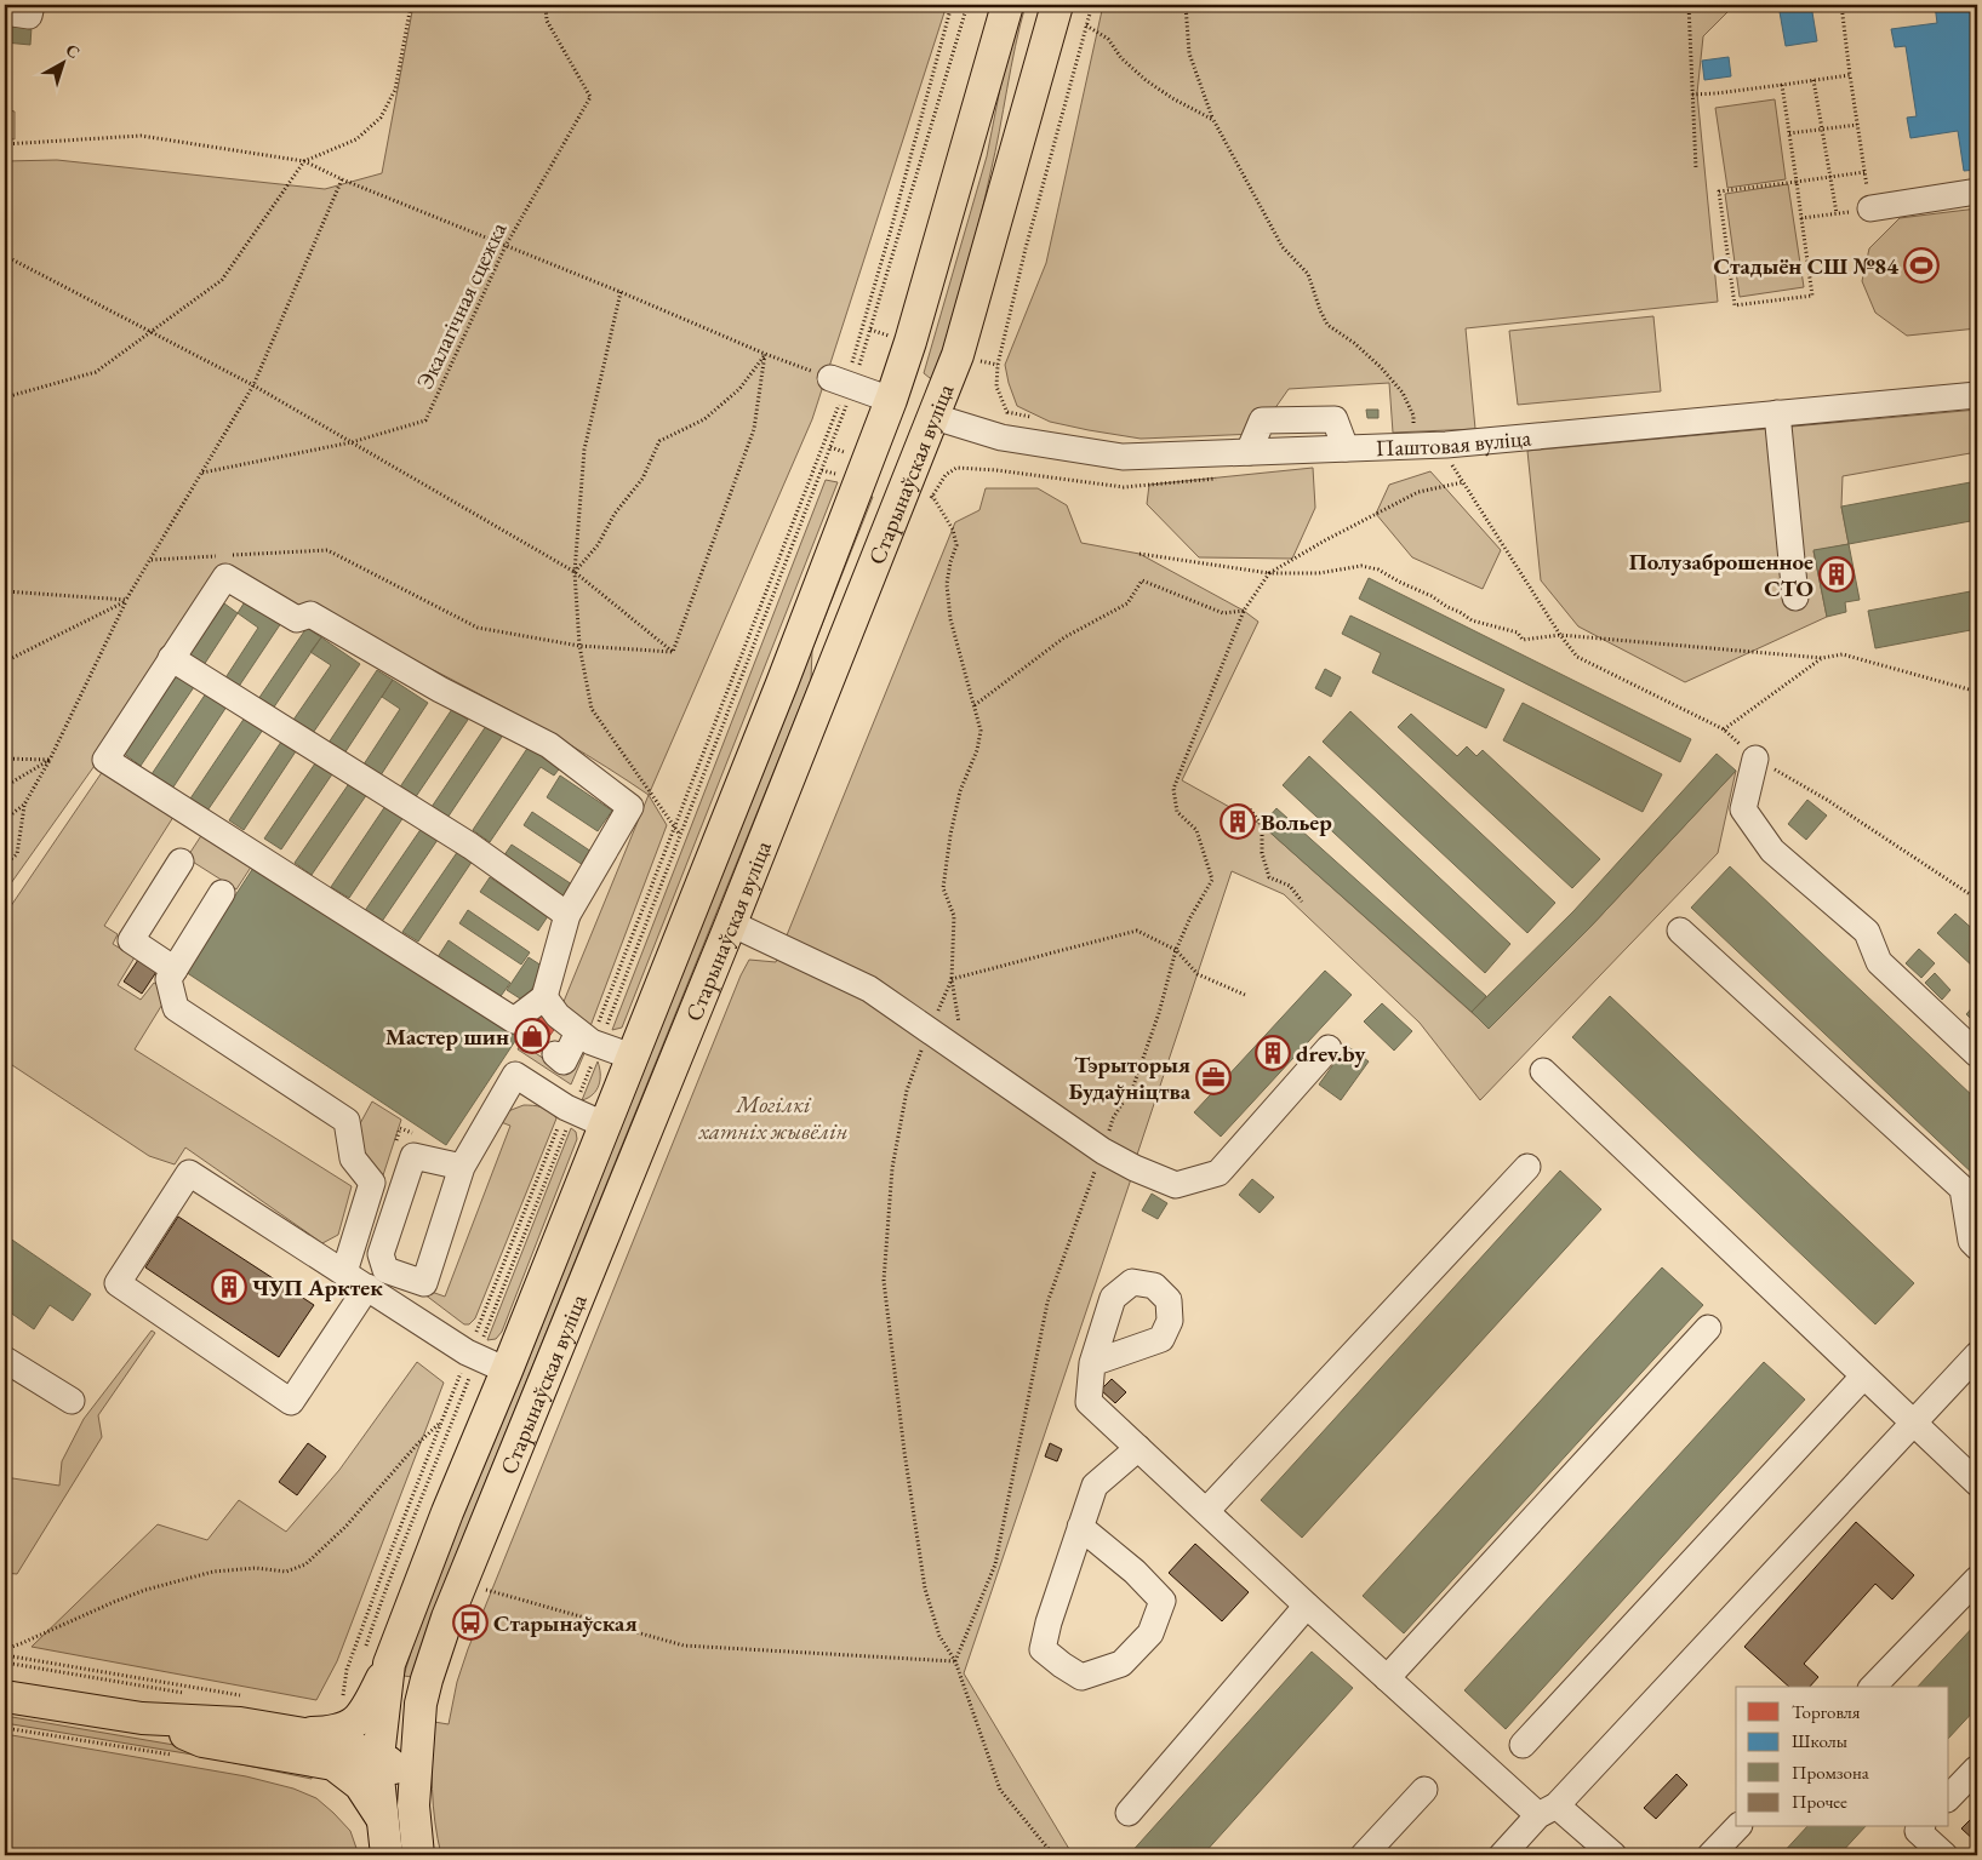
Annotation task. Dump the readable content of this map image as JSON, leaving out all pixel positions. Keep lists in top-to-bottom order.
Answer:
{
  "streets": {
    "main road": ["Старынаўская вуліца"],
    "street": ["Паштовая вуліца"],
    "path": ["Экалагічная сцежка"]
  },
  "crossings": [
    ["Паштовая вуліца", "Старынаўская вуліца"]
  ],
  "parks": ["Могілкі хатніх жывёлін"],
  "places": {
    "sports": ["Стадыён СШ №84"],
    "building": [
      "Полузаброшенное СТО",
      "Вольер",
      "drev.by",
      "ЧУП Арктек"
    ],
    "shop": ["Мастер шин"],
    "office": ["Тэрыторыя Будаўніцтва"],
    "bus stop": ["Старынаўская"]
  },
  "legend": [
    "Торговля",
    "Школы",
    "Промзона",
    "Прочее"
  ],
  "north": "top right"
}
